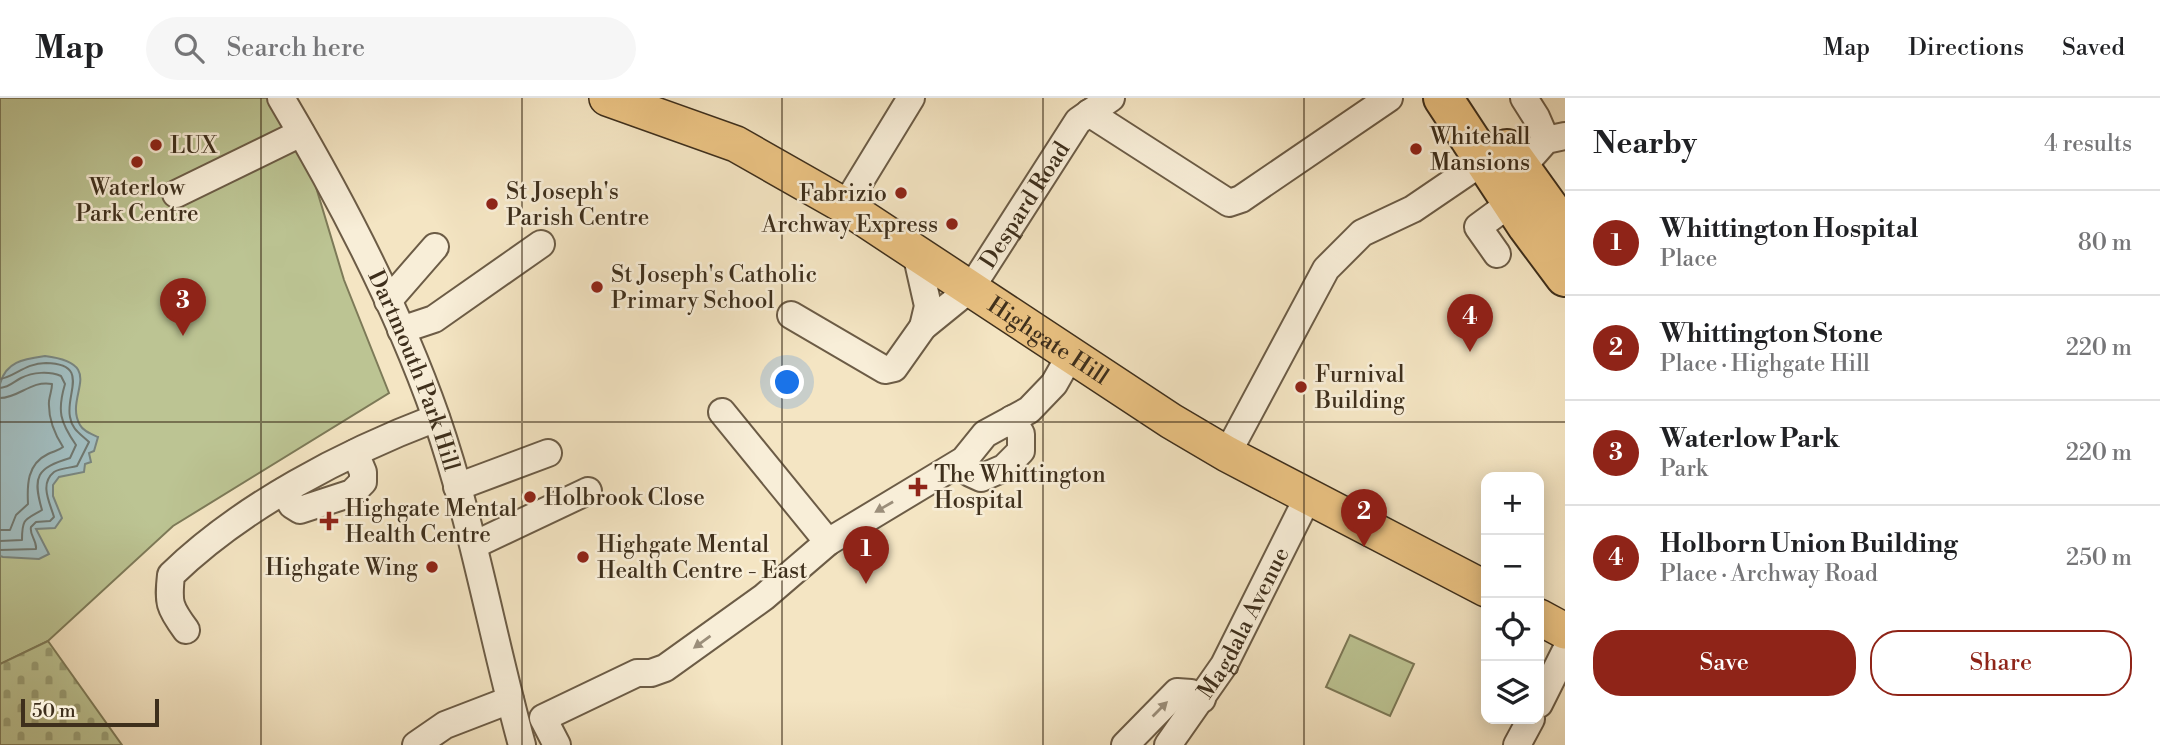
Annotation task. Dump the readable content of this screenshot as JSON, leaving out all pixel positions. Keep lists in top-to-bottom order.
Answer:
{
  "streets": {
    "main road": ["Highgate Hill"],
    "street": ["Despard Road", "Dartmouth Park Hill", "Magdala Avenue"]
  },
  "crossings": [
    ["Despard Road", "Highgate Hill"],
    ["Highgate Hill", "Magdala Avenue"]
  ],
  "places": {
    "other": [
      "LUX",
      "Whitehall Mansions",
      "Waterlow Park Centre",
      "Fabrizio",
      "St Joseph's Parish Centre",
      "Archway Express",
      "St Joseph's Catholic Primary School",
      "Furnival Building",
      "Holbrook Close",
      "Highgate Mental Health Centre - East",
      "Highgate Wing"
    ],
    "health": ["The Whittington Hospital", "Highgate Mental Health Centre"]
  },
  "scale_bar": "50 m",
  "page": {
    "header": "Map",
    "search": "Search here",
    "nav": ["Map", "Directions", "Saved"],
    "heading": ["Nearby", "4 results"],
    "list": [
      {
        "mark": "1",
        "name": "Whittington Hospital",
        "note": "Place",
        "value": "80 m"
      },
      {
        "mark": "2",
        "name": "Whittington Stone",
        "note": "Place · Highgate Hill",
        "value": "220 m"
      },
      {
        "mark": "3",
        "name": "Waterlow Park",
        "note": "Park",
        "value": "220 m"
      },
      {
        "mark": "4",
        "name": "Holborn Union Building",
        "note": "Place · Archway Road",
        "value": "250 m"
      }
    ],
    "pins": [
      "3",
      "4",
      "2",
      "1"
    ],
    "map_buttons": ["+", "−"],
    "buttons": ["Save", "Share"],
    "scale": "50 m"
  }
}
